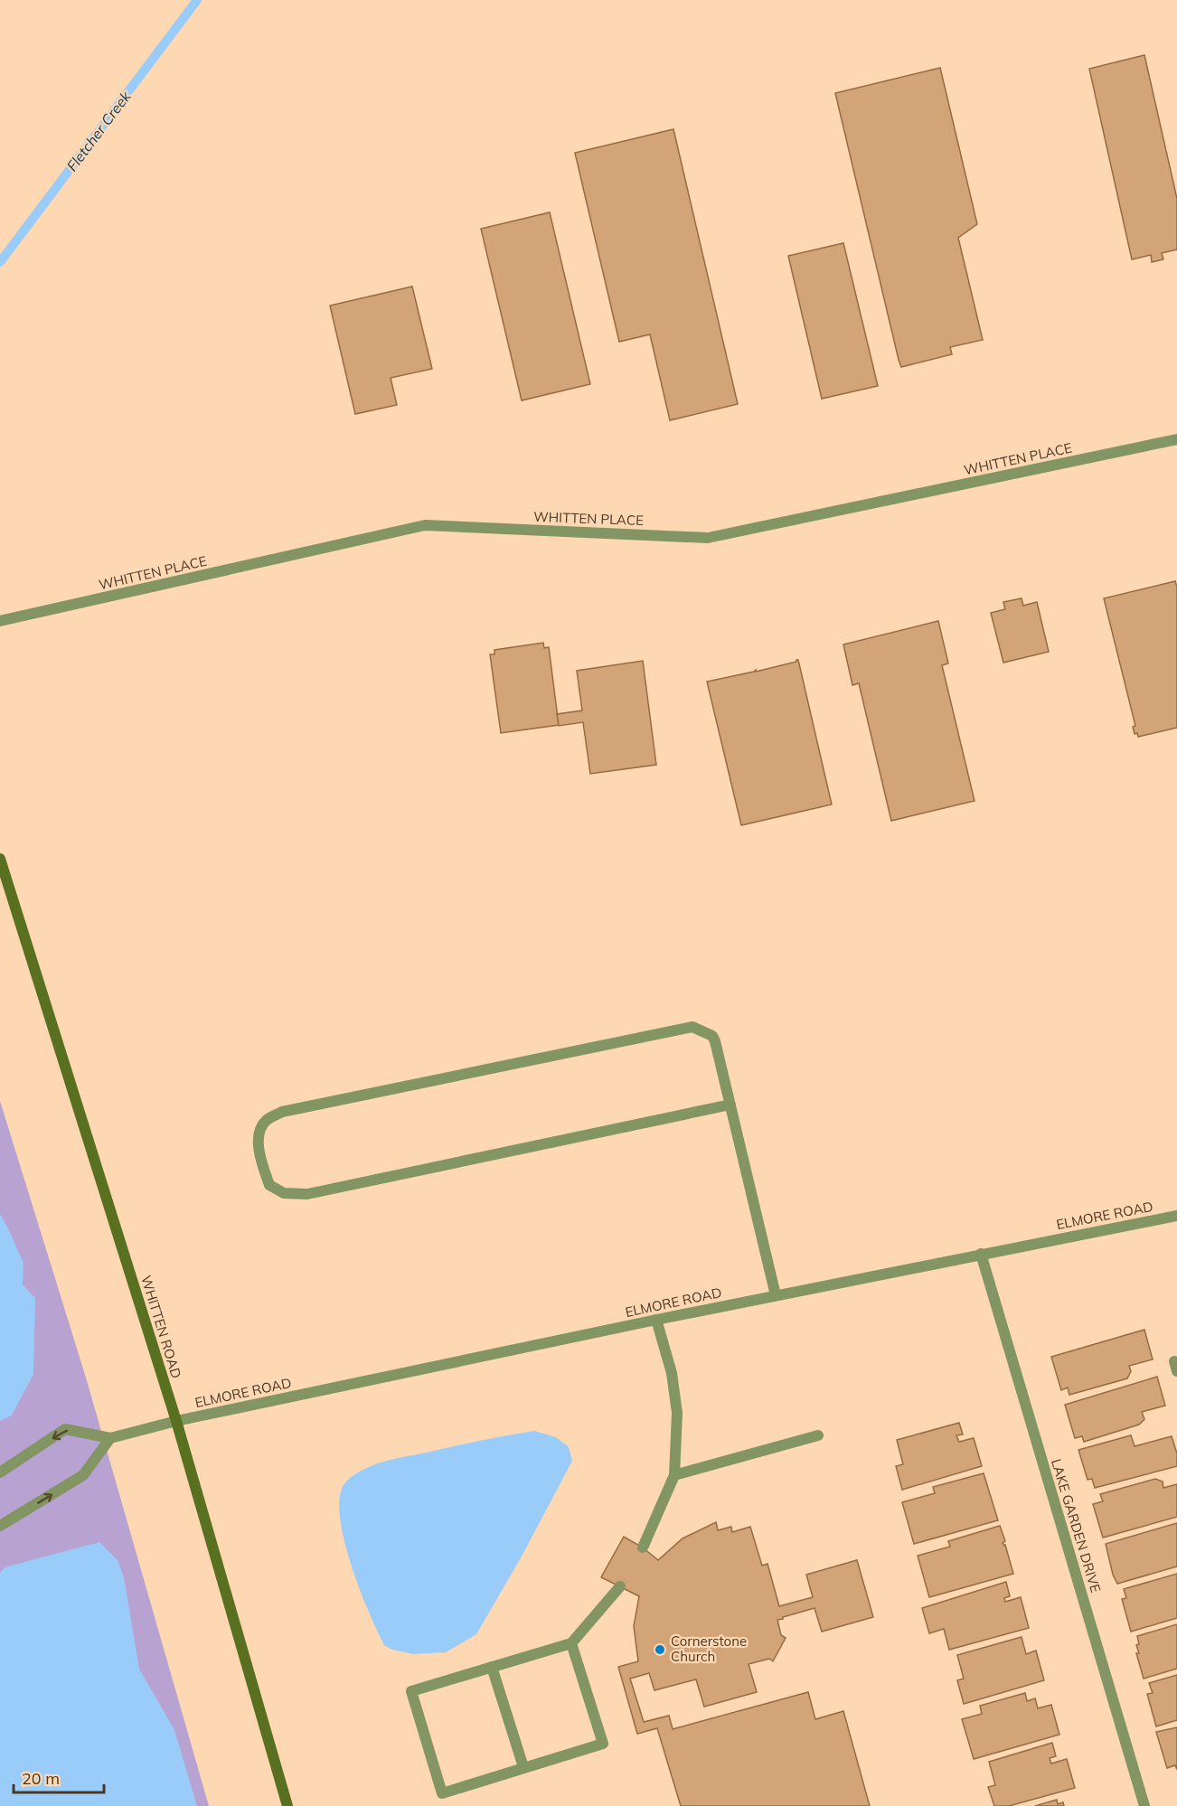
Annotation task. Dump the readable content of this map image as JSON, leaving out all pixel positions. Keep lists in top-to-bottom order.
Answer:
{
  "streets": {
    "main road": ["WHITTEN ROAD"],
    "street": ["WHITTEN PLACE", "ELMORE ROAD", "LAKE GARDEN DRIVE"]
  },
  "crossings": [
    ["ELMORE ROAD", "WHITTEN ROAD"],
    ["ELMORE ROAD", "LAKE GARDEN DRIVE"]
  ],
  "water": ["Fletcher Creek"],
  "places": ["Cornerstone Church"],
  "scale_bar": "20 m"
}
